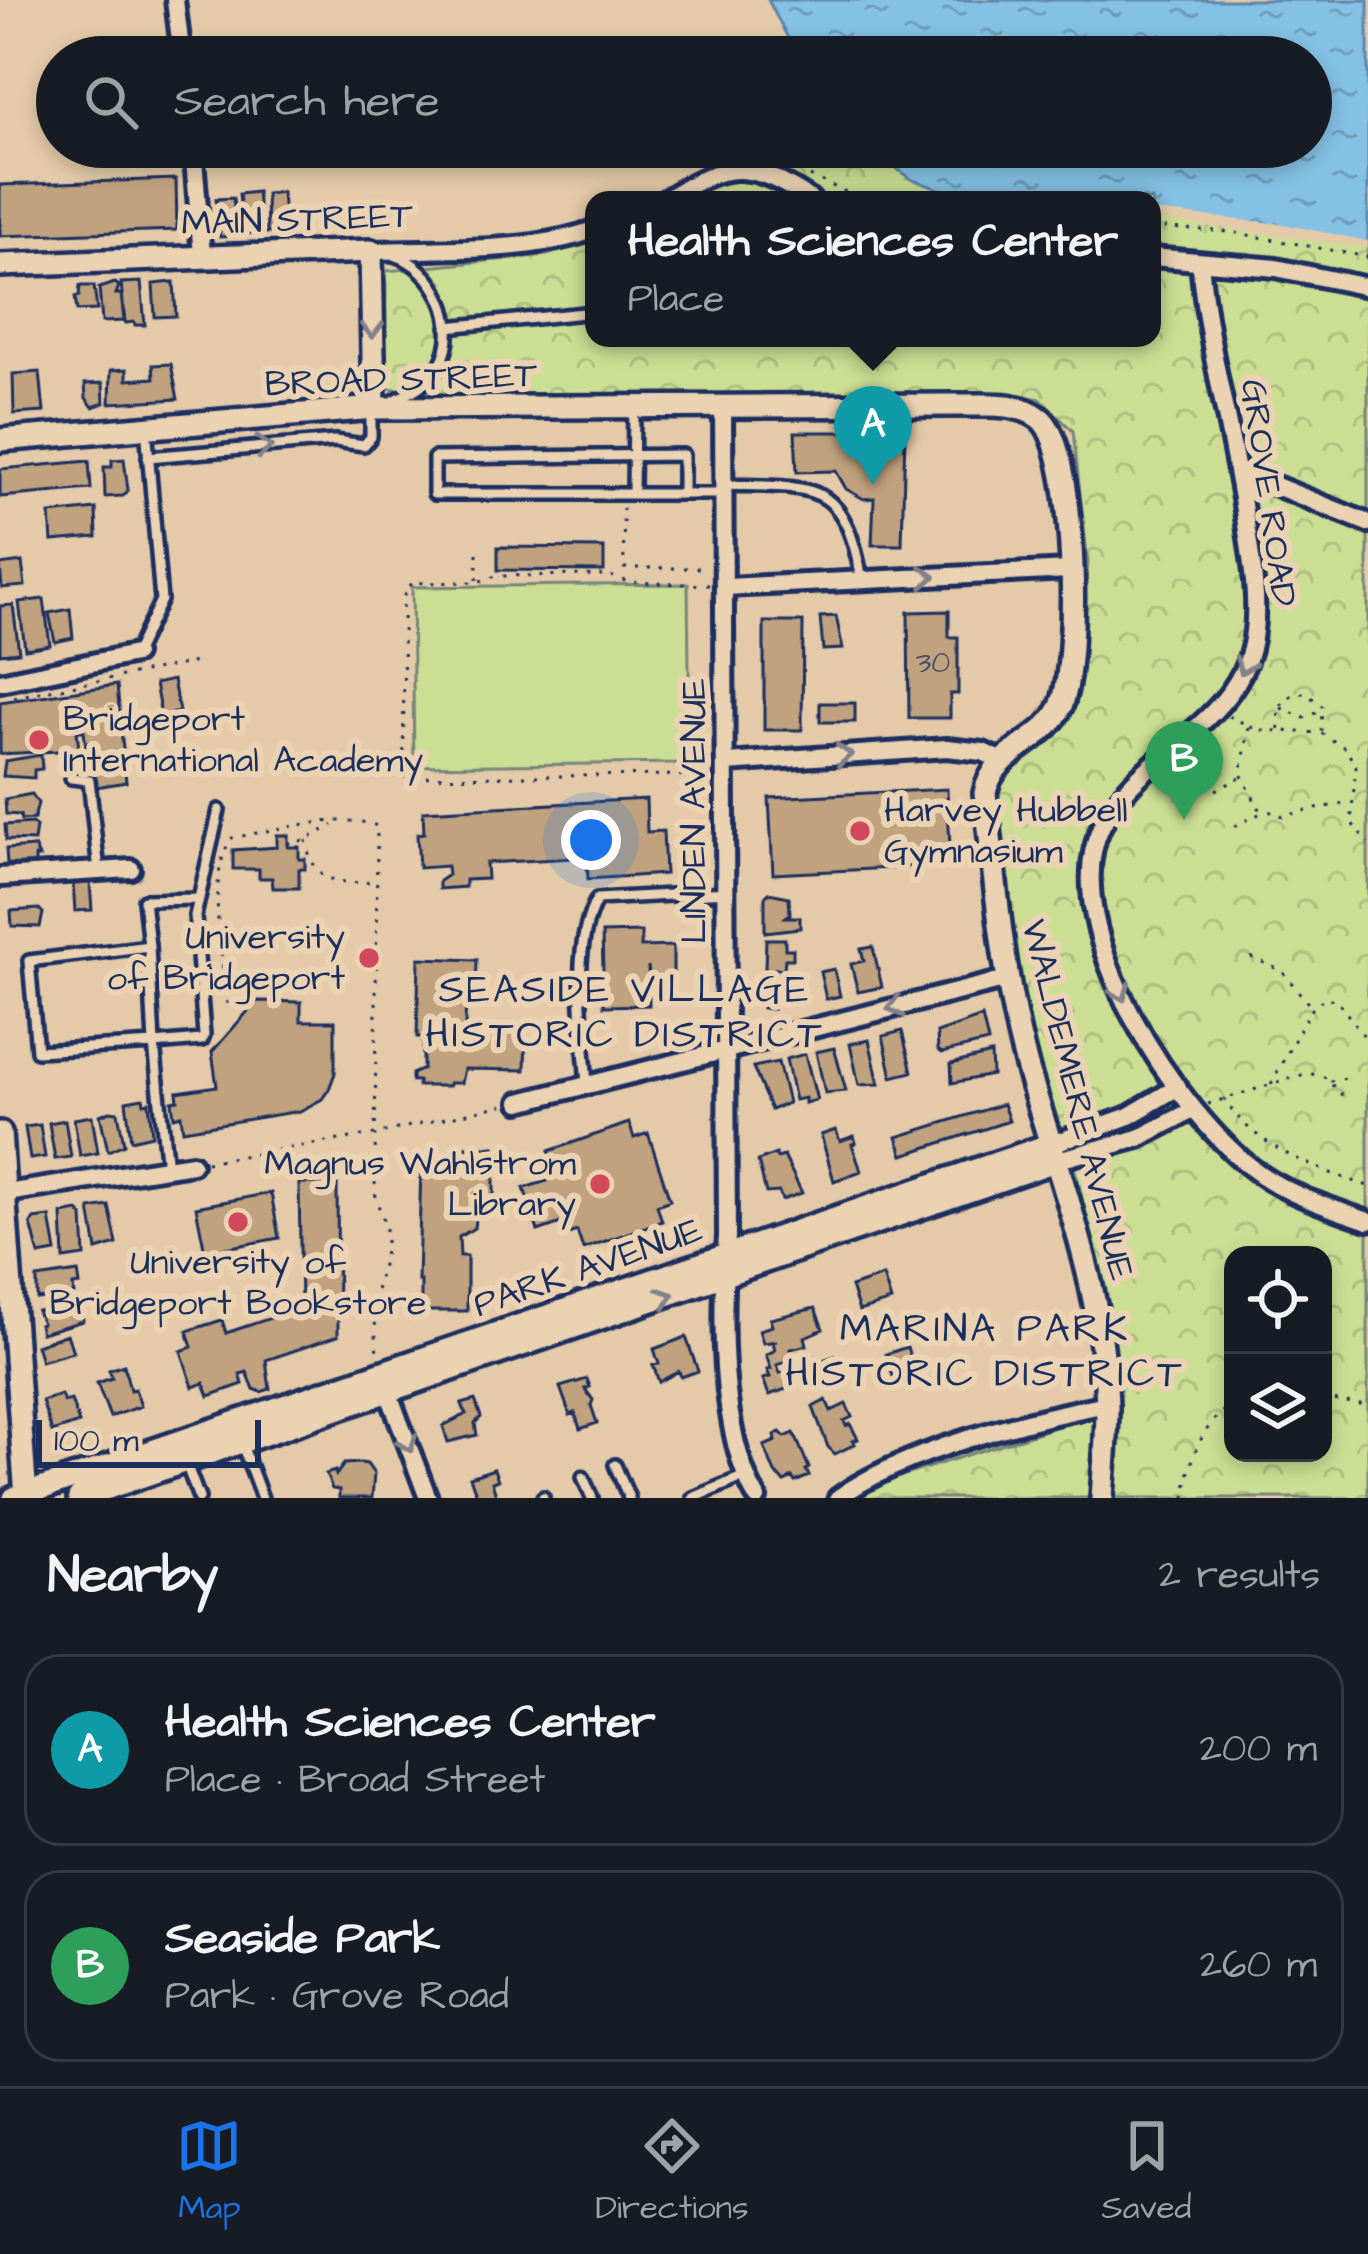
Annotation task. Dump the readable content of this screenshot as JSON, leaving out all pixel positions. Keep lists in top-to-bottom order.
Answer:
{
  "streets": {
    "street": [
      "MAIN STREET",
      "BROAD STREET",
      "GROVE ROAD",
      "LINDEN AVENUE",
      "WALDEMERE AVENUE",
      "PARK AVENUE"
    ]
  },
  "crossings": [
    ["BROAD STREET", "LINDEN AVENUE"],
    ["GROVE ROAD", "PARK AVENUE"],
    ["LINDEN AVENUE", "PARK AVENUE"],
    ["WALDEMERE AVENUE", "PARK AVENUE"]
  ],
  "one_way": ["GROVE ROAD"],
  "districts": ["SEASIDE VILLAGE HISTORIC DISTRICT", "MARINA PARK HISTORIC DISTRICT"],
  "places": [
    "Bridgeport International Academy",
    "Harvey Hubbell Gymnasium",
    "University of Bridgeport",
    "Magnus Wahlstrom Library",
    "University of Bridgeport Bookstore"
  ],
  "house_numbers": ["30"],
  "scale_bar": "100 m",
  "page": {
    "search": "Search here",
    "popup": ["Health Sciences Center", "Place"],
    "pins": ["A", "B"],
    "scale": "100 m",
    "heading": ["Nearby", "2 results"],
    "list": [
      {
        "mark": "A",
        "name": "Health Sciences Center",
        "note": "Place · Broad Street",
        "value": "200 m"
      },
      {
        "mark": "B",
        "name": "Seaside Park",
        "note": "Park · Grove Road",
        "value": "260 m"
      }
    ],
    "nav": ["Map", "Directions", "Saved"]
  }
}
